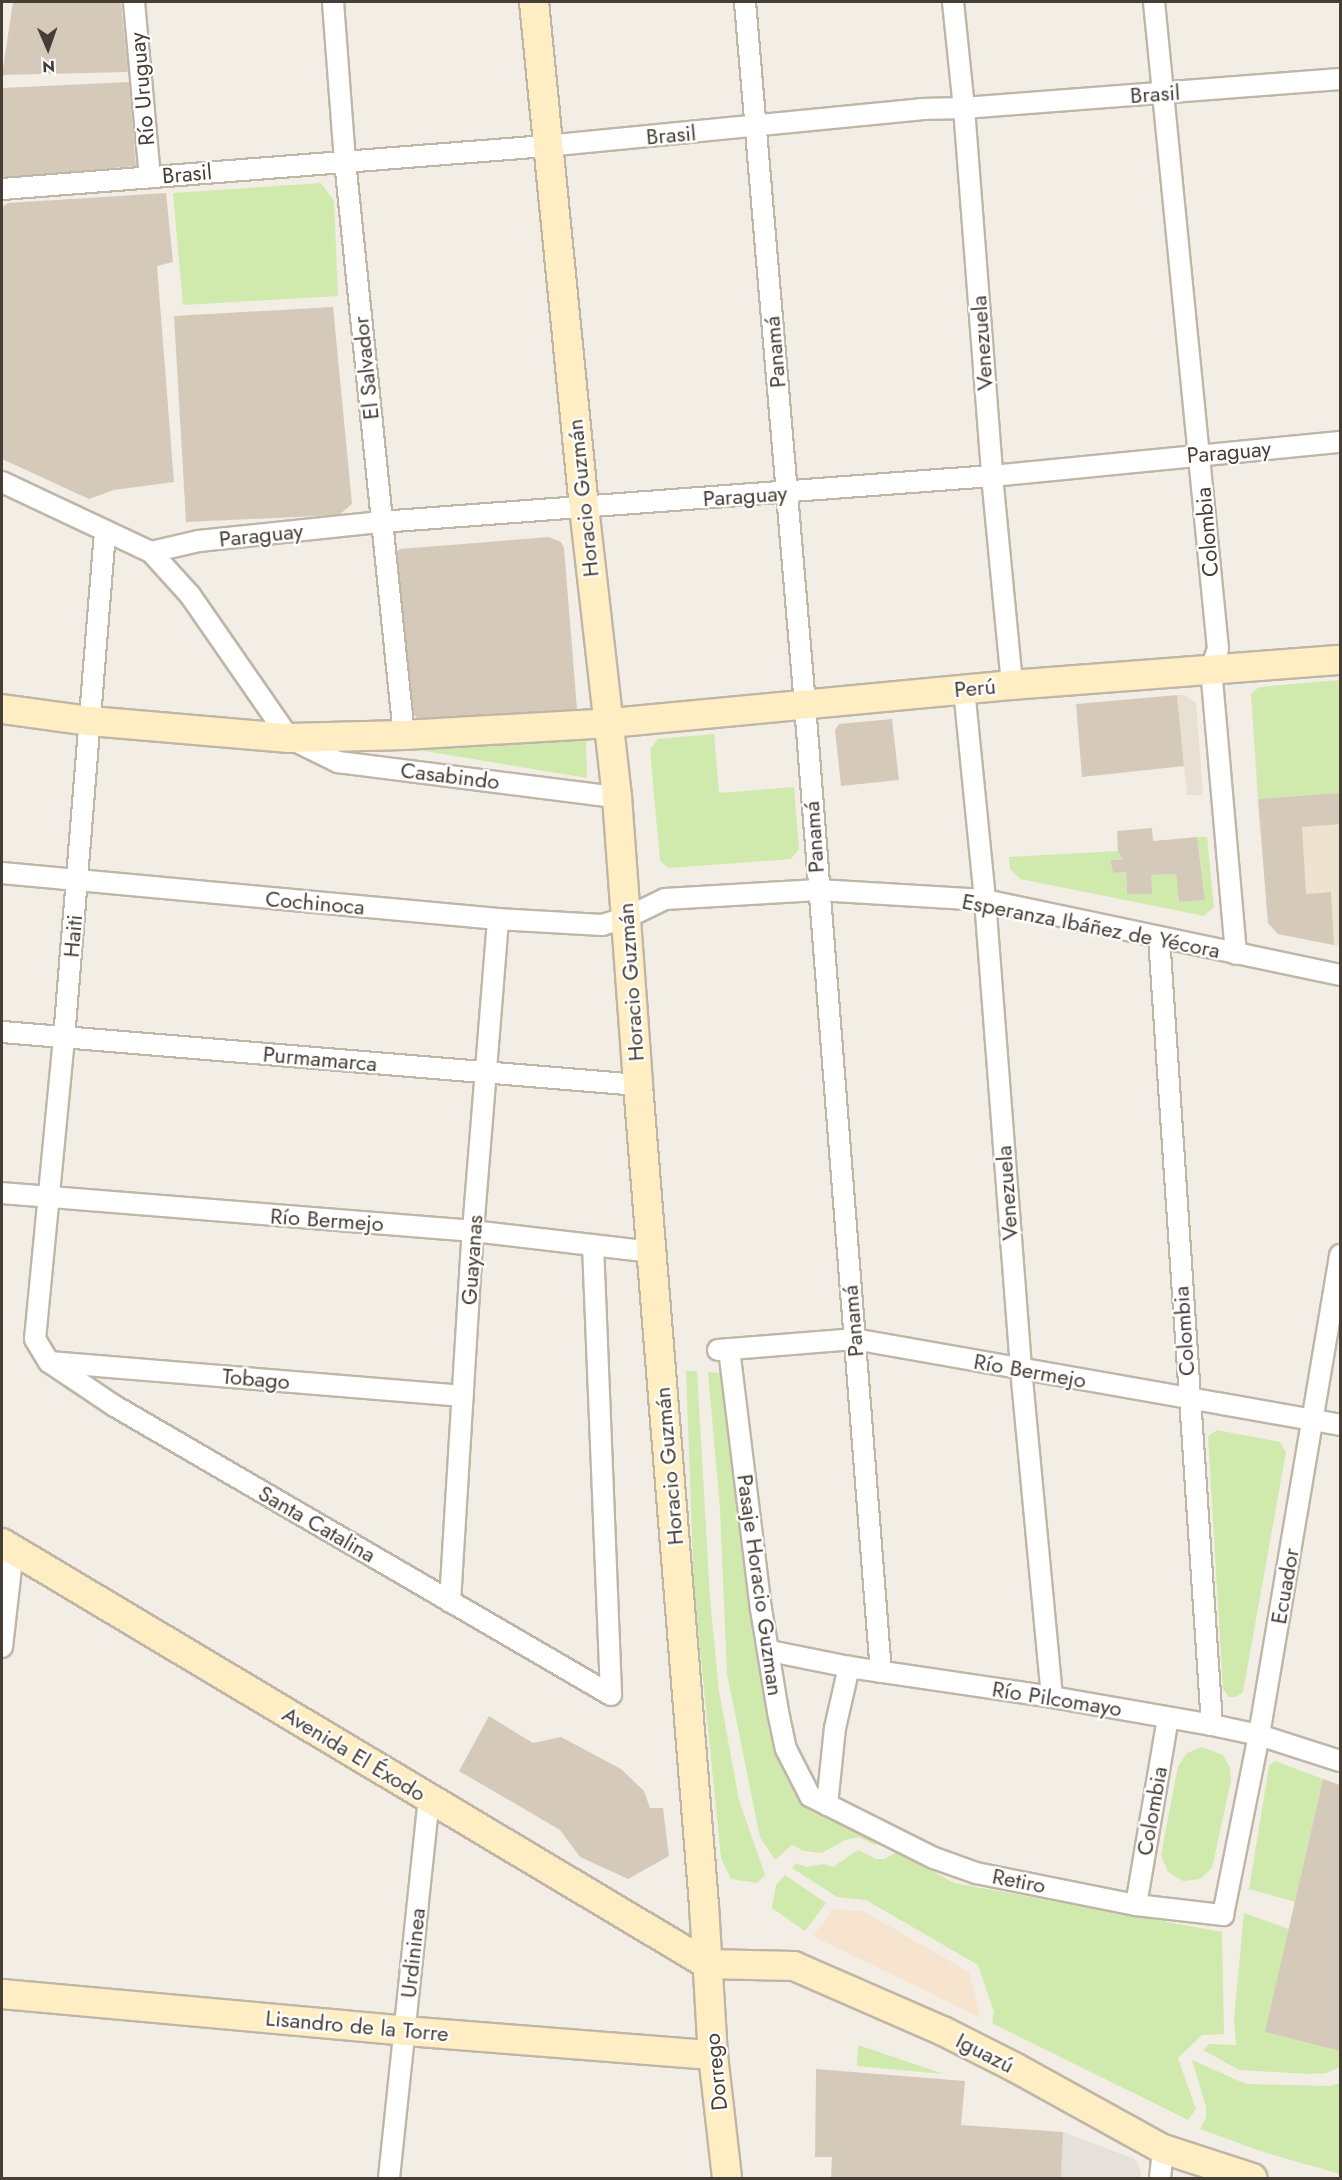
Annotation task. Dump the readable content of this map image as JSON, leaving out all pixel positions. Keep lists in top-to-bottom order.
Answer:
{
  "streets": {
    "main road": [
      "Horacio Guzmán",
      "Perú",
      "Casabindo",
      "Avenida El Éxodo",
      "Lisandro de la Torre",
      "Iguazú",
      "Dorrego"
    ],
    "street": [
      "Río Uruguay",
      "Brasil",
      "Venezuela",
      "Panamá",
      "El Salvador",
      "Paraguay",
      "Colombia",
      "Cochinoca",
      "Esperanza Ibáñez de Yécora",
      "Haiti",
      "Purmamarca",
      "Río Bermejo",
      "Guayanas",
      "Tobago",
      "Santa Catalina",
      "Pasaje Horacio Guzman",
      "Ecuador",
      "Río Pilcomayo",
      "Retiro",
      "Urdininea"
    ]
  },
  "crossings": [
    ["Río Uruguay", "Brasil"],
    ["Brasil", "Venezuela"],
    ["Brasil", "Panamá"],
    ["Brasil", "El Salvador"],
    ["Brasil", "Horacio Guzmán"],
    ["Brasil", "Colombia"],
    ["Venezuela", "Paraguay"],
    ["Venezuela", "Perú"],
    ["Venezuela", "Esperanza Ibáñez de Yécora"],
    ["Venezuela", "Río Bermejo"],
    ["Venezuela", "Río Pilcomayo"],
    ["Panamá", "Paraguay"],
    ["Panamá", "Perú"],
    ["Panamá", "Esperanza Ibáñez de Yécora"],
    ["Panamá", "Río Bermejo"],
    ["Panamá", "Río Pilcomayo"],
    ["El Salvador", "Paraguay"],
    ["El Salvador", "Casabindo"],
    ["Paraguay", "Horacio Guzmán"],
    ["Paraguay", "Colombia"],
    ["Horacio Guzmán", "Perú"],
    ["Horacio Guzmán", "Casabindo"],
    ["Horacio Guzmán", "Cochinoca"],
    ["Horacio Guzmán", "Esperanza Ibáñez de Yécora"],
    ["Horacio Guzmán", "Purmamarca"],
    ["Horacio Guzmán", "Río Bermejo"],
    ["Horacio Guzmán", "Avenida El Éxodo"],
    ["Horacio Guzmán", "Iguazú"],
    ["Horacio Guzmán", "Dorrego"],
    ["Colombia", "Perú"],
    ["Colombia", "Esperanza Ibáñez de Yécora"],
    ["Colombia", "Río Bermejo"],
    ["Colombia", "Río Pilcomayo"],
    ["Colombia", "Retiro"],
    ["Perú", "Casabindo"],
    ["Casabindo", "Haiti"],
    ["Cochinoca", "Esperanza Ibáñez de Yécora"],
    ["Cochinoca", "Haiti"],
    ["Cochinoca", "Guayanas"],
    ["Haiti", "Purmamarca"],
    ["Haiti", "Río Bermejo"],
    ["Haiti", "Santa Catalina"],
    ["Purmamarca", "Guayanas"],
    ["Río Bermejo", "Guayanas"],
    ["Río Bermejo", "Santa Catalina"],
    ["Río Bermejo", "Pasaje Horacio Guzman"],
    ["Río Bermejo", "Ecuador"],
    ["Guayanas", "Tobago"],
    ["Guayanas", "Santa Catalina"],
    ["Tobago", "Santa Catalina"],
    ["Pasaje Horacio Guzman", "Río Pilcomayo"],
    ["Pasaje Horacio Guzman", "Retiro"],
    ["Ecuador", "Río Pilcomayo"],
    ["Ecuador", "Retiro"],
    ["Avenida El Éxodo", "Urdininea"],
    ["Avenida El Éxodo", "Iguazú"],
    ["Avenida El Éxodo", "Dorrego"],
    ["Urdininea", "Lisandro de la Torre"],
    ["Lisandro de la Torre", "Dorrego"],
    ["Iguazú", "Dorrego"]
  ],
  "north": "bottom"
}
